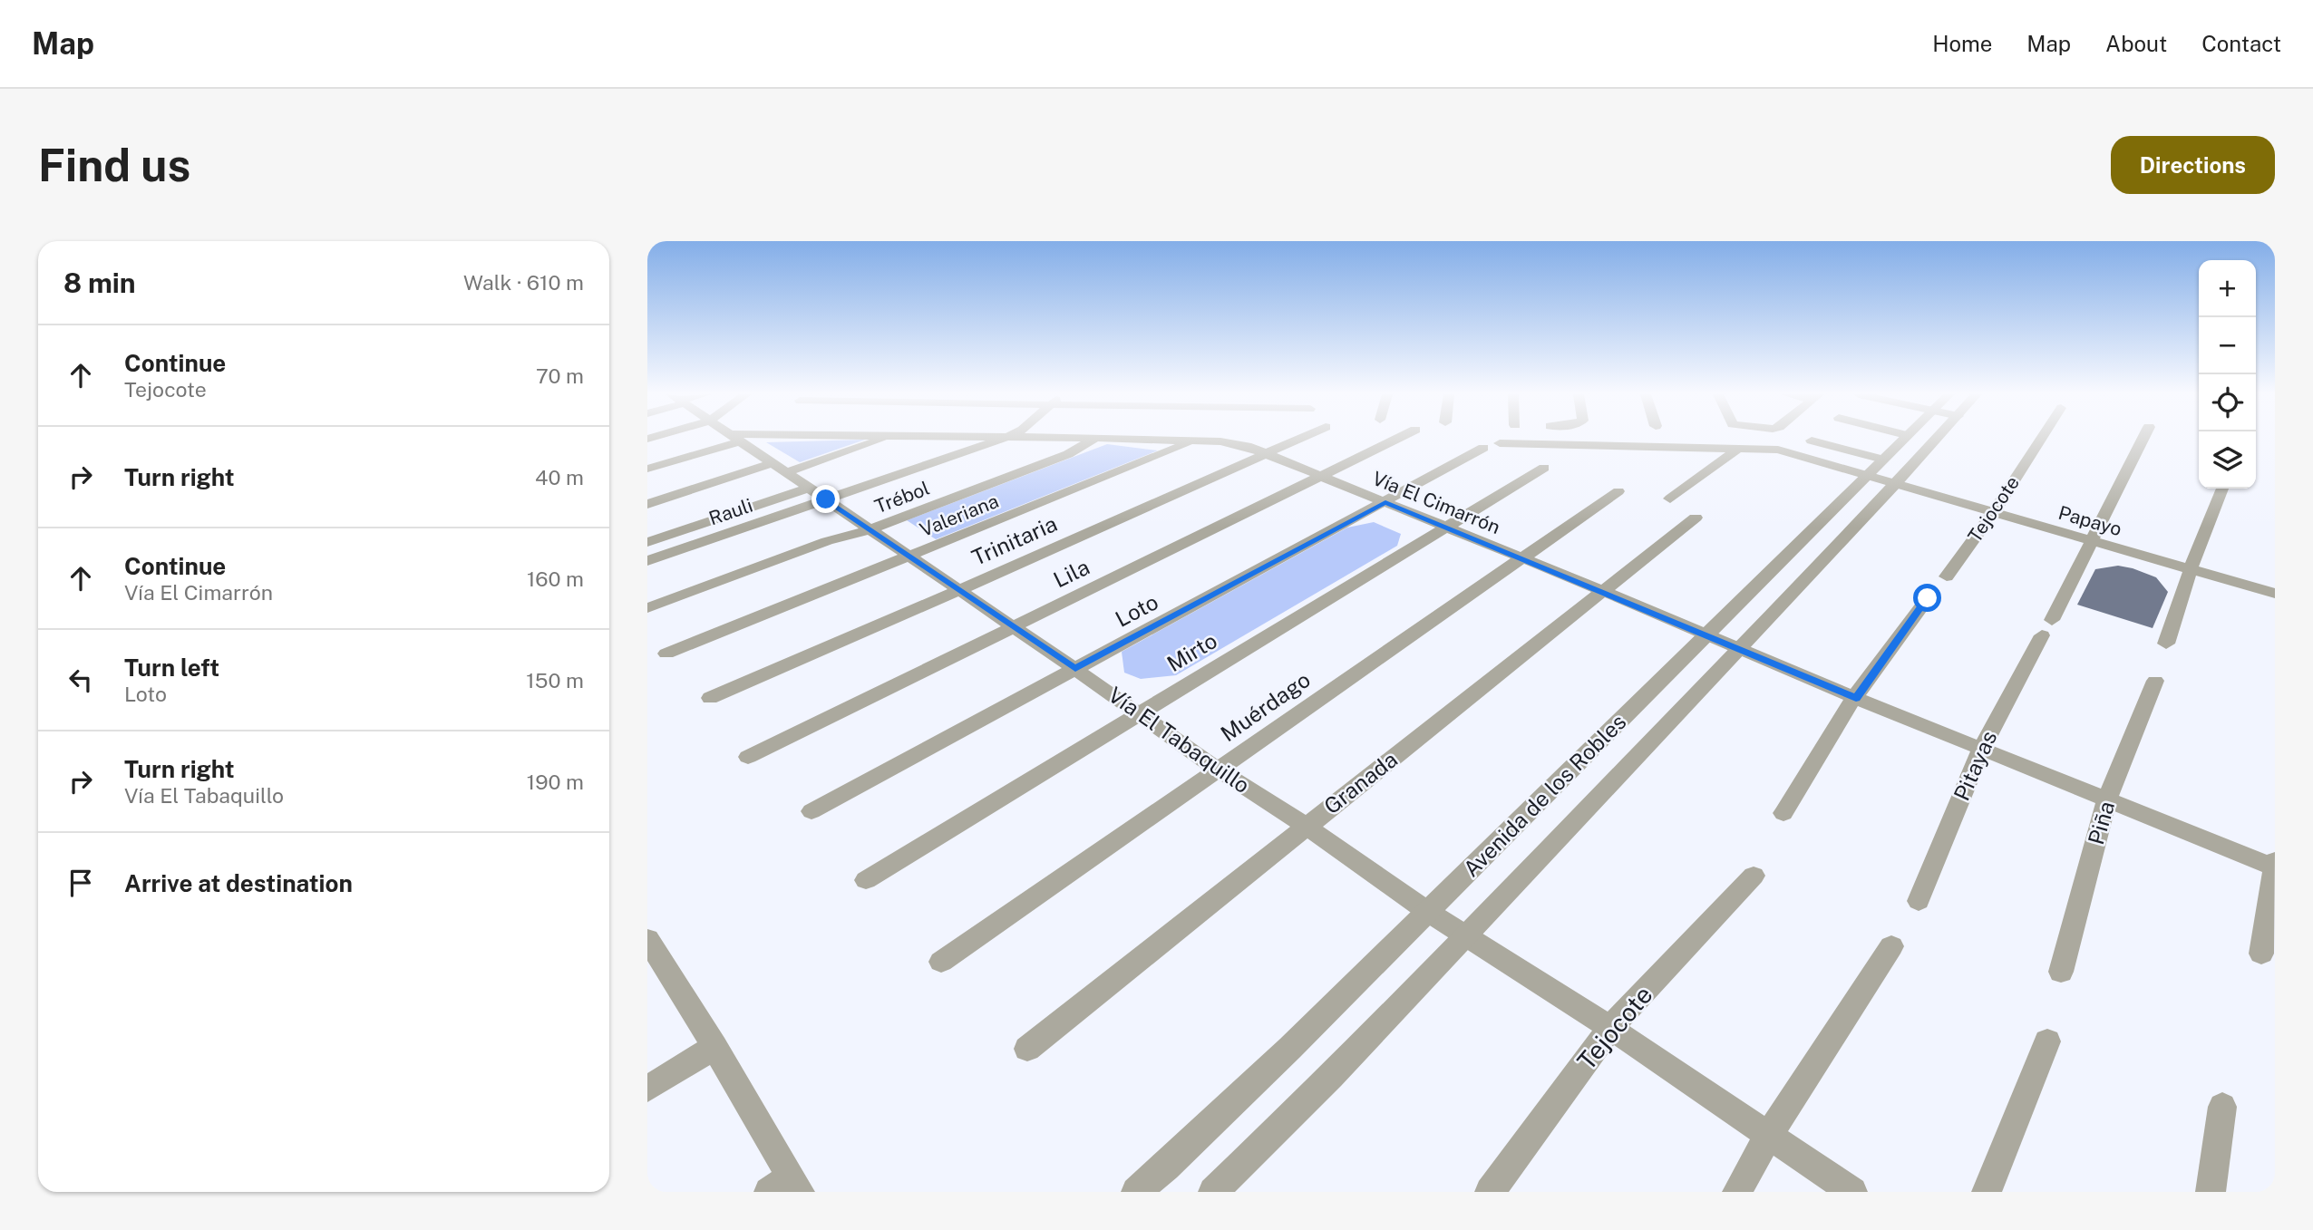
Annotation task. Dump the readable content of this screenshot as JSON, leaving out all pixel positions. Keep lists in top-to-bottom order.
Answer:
{
  "streets": {
    "street": [
      "Trébol",
      "Vía El Cimarrón",
      "Tejocote",
      "Rauli",
      "Valeriana",
      "Papayo",
      "Trinitaria",
      "Lila",
      "Loto",
      "Mirto",
      "Muérdago",
      "Vía El Tabaquillo",
      "Pitayas",
      "Granada",
      "Avenida de los Robles",
      "Piña"
    ]
  },
  "crossings": [
    ["Trébol", "Vía El Tabaquillo"],
    ["Vía El Cimarrón", "Valeriana"],
    ["Vía El Cimarrón", "Trinitaria"],
    ["Vía El Cimarrón", "Lila"],
    ["Vía El Cimarrón", "Loto"],
    ["Vía El Cimarrón", "Mirto"],
    ["Vía El Cimarrón", "Muérdago"],
    ["Vía El Cimarrón", "Pitayas"],
    ["Vía El Cimarrón", "Granada"],
    ["Vía El Cimarrón", "Avenida de los Robles"],
    ["Vía El Cimarrón", "Piña"],
    ["Tejocote", "Papayo"],
    ["Tejocote", "Vía El Tabaquillo"],
    ["Rauli", "Vía El Tabaquillo"],
    ["Valeriana", "Vía El Tabaquillo"],
    ["Papayo", "Loto"],
    ["Papayo", "Pitayas"],
    ["Papayo", "Avenida de los Robles"],
    ["Trinitaria", "Vía El Tabaquillo"],
    ["Lila", "Vía El Tabaquillo"],
    ["Loto", "Vía El Tabaquillo"],
    ["Mirto", "Vía El Tabaquillo"],
    ["Muérdago", "Vía El Tabaquillo"],
    ["Vía El Tabaquillo", "Granada"],
    ["Vía El Tabaquillo", "Avenida de los Robles"]
  ],
  "page": {
    "header": "Map",
    "nav": [
      "Home",
      "Map",
      "About",
      "Contact"
    ],
    "buttons": "Directions",
    "title": "Find us",
    "heading": ["8 min", "Walk · 610 m"],
    "map_buttons": ["+", "−"],
    "list": [
      ["Continue", "Tejocote", "70 m"],
      ["Turn right", "40 m"],
      ["Continue", "Vía El Cimarrón", "160 m"],
      ["Turn left", "Loto", "150 m"],
      ["Turn right", "Vía El Tabaquillo", "190 m"],
      "Arrive at destination"
    ]
  }
}
